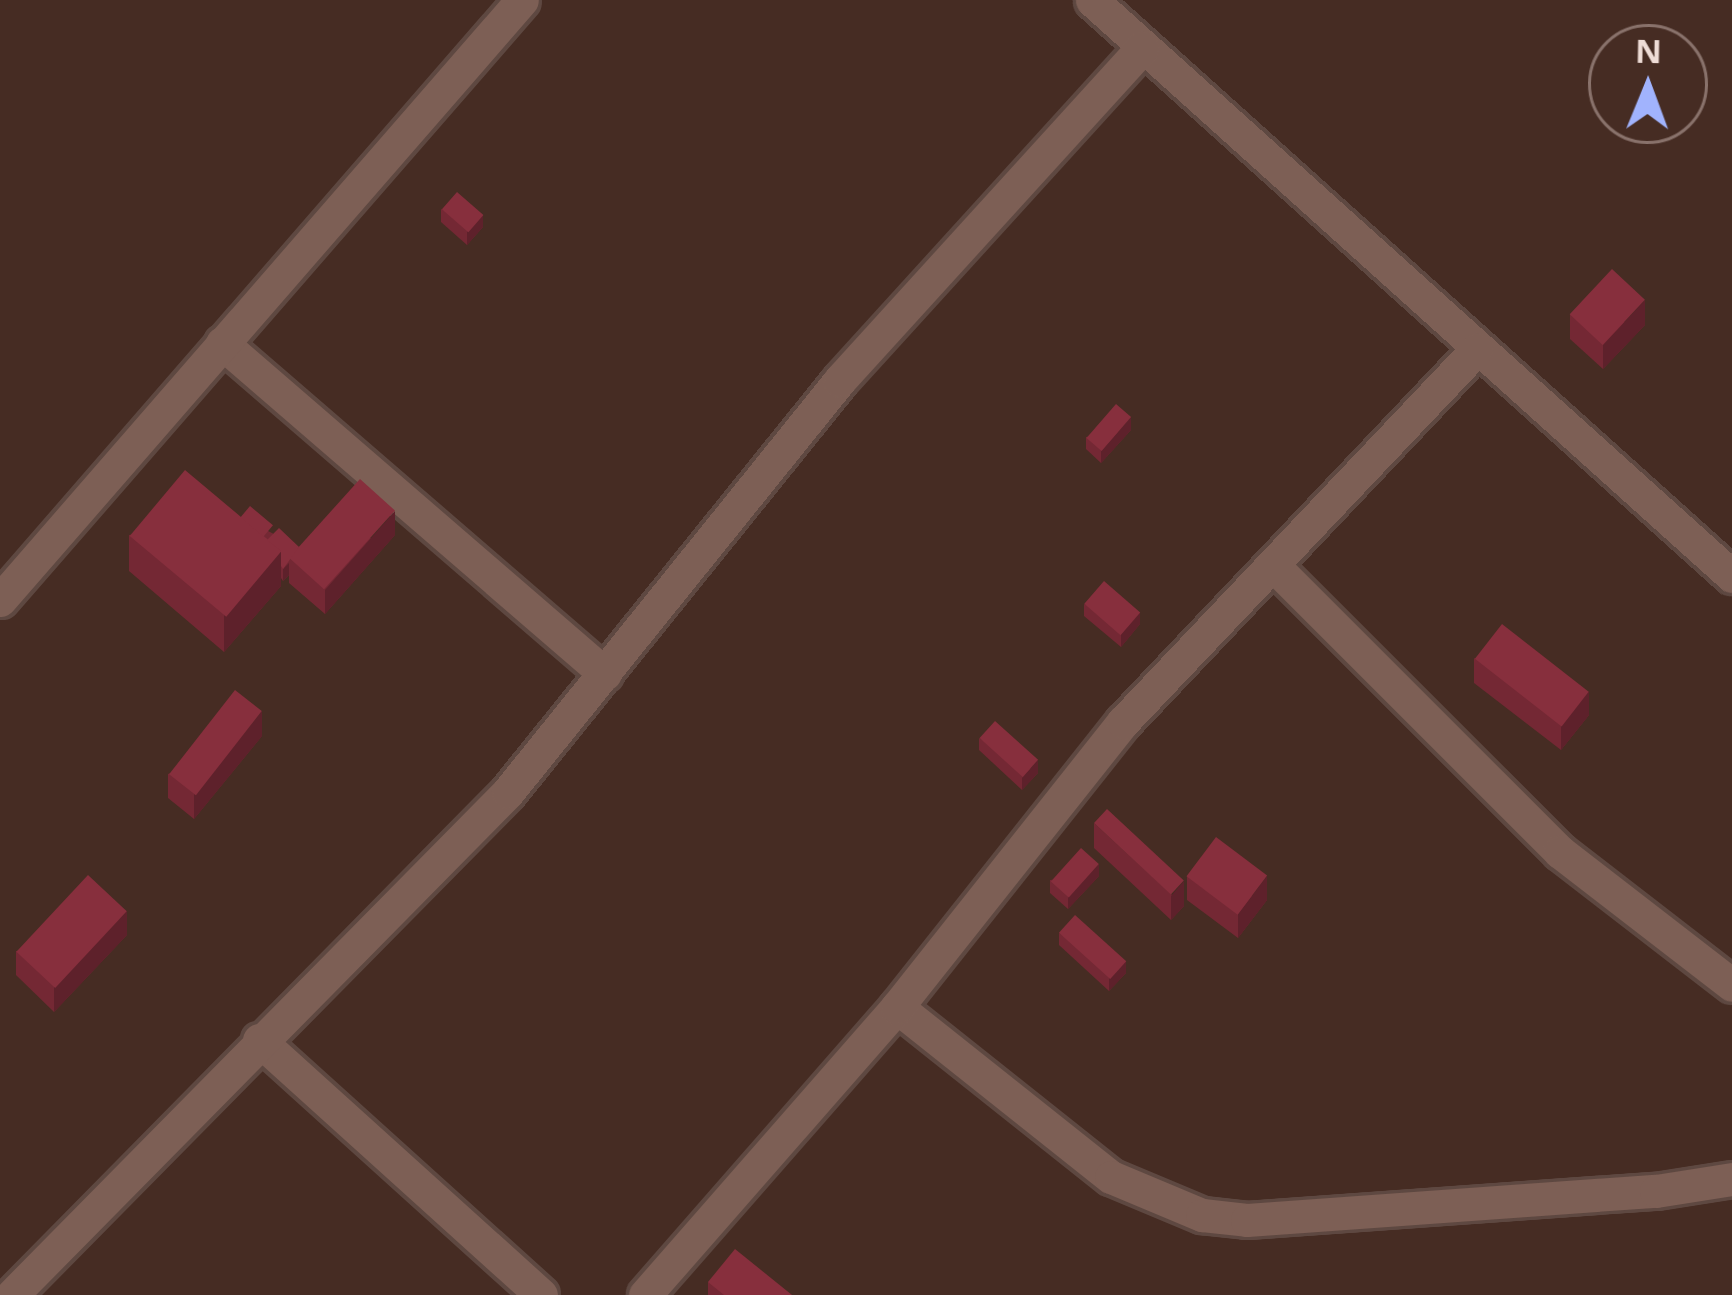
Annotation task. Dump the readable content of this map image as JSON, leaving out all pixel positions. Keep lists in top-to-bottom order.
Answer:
{
  "north": "top"
}
